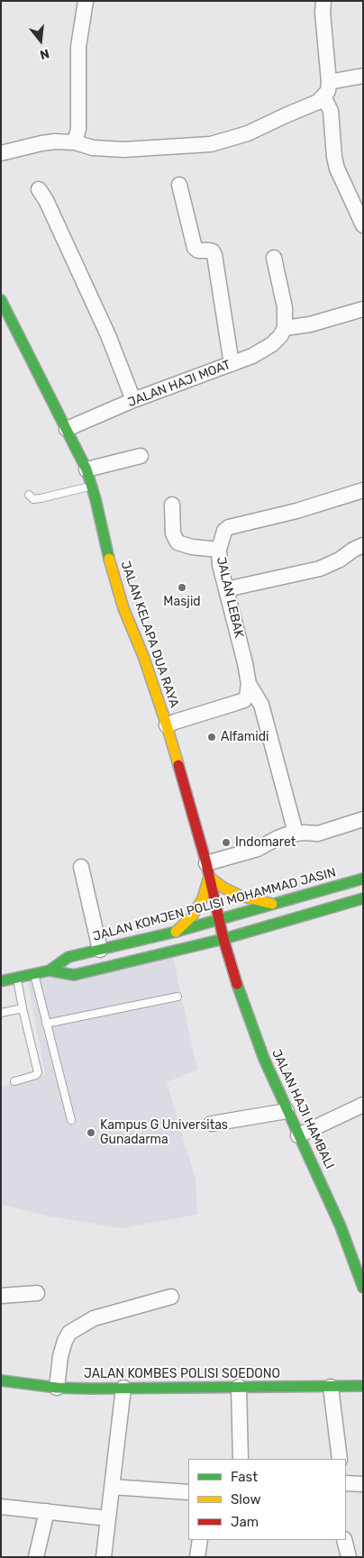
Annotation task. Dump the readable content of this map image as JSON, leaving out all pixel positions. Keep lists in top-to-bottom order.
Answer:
{
  "streets": {
    "main road": [
      "JALAN KELAPA DUA RAYA",
      "JALAN KOMJEN POLISI MOHAMMAD JASIN",
      "JALAN HAJI HAMBALI",
      "JALAN KOMBES POLISI SOEDONO"
    ],
    "street": ["JALAN HAJI MOAT", "JALAN LEBAK"]
  },
  "crossings": [
    ["JALAN HAJI MOAT", "JALAN KELAPA DUA RAYA"],
    ["JALAN KELAPA DUA RAYA", "JALAN KOMJEN POLISI MOHAMMAD JASIN"],
    ["JALAN KELAPA DUA RAYA", "JALAN HAJI HAMBALI"],
    ["JALAN KOMJEN POLISI MOHAMMAD JASIN", "JALAN HAJI HAMBALI"]
  ],
  "places": [
    "Masjid",
    "Alfamidi",
    "Indomaret",
    "Kampus G Universitas Gunadarma"
  ],
  "legend": ["Fast", "Slow", "Jam"],
  "north": "bottom"
}
